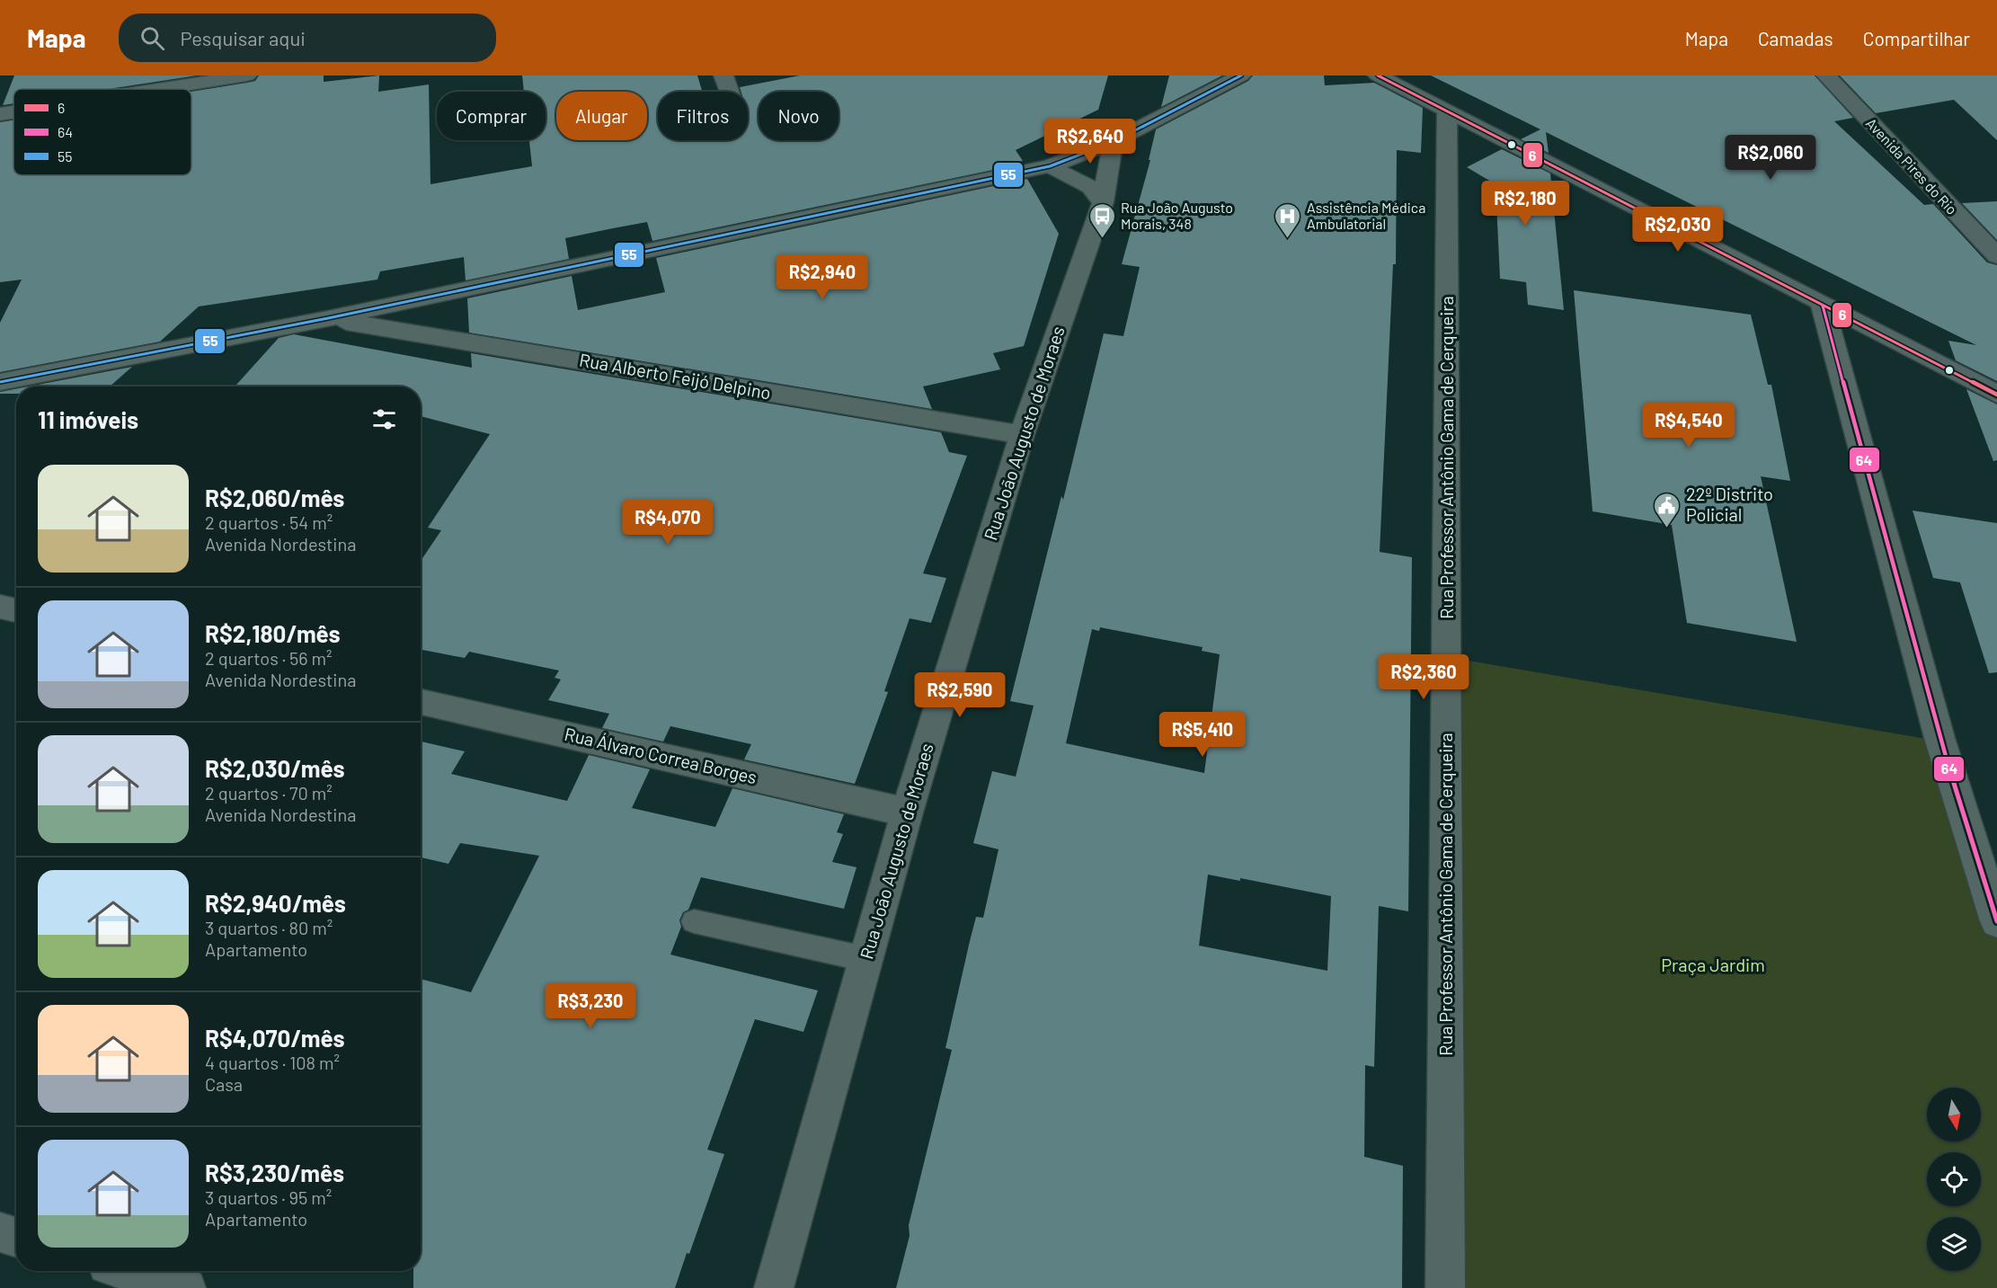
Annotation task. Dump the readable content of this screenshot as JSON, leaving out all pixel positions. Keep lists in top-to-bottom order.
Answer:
{
  "streets": {
    "main road": ["Avenida Pires do Rio"],
    "street": [
      "Rua Alberto Feijó Delpino",
      "Rua João Augusto de Moraes",
      "Rua Professor Antônio Gama de Cerqueira",
      "Rua Álvaro Correa Borges"
    ]
  },
  "crossings": [
    ["Rua Alberto Feijó Delpino", "Rua João Augusto de Moraes"],
    ["Rua João Augusto de Moraes", "Rua Álvaro Correa Borges"]
  ],
  "parks": ["Praça Jardim"],
  "places": {
    "bus stop": ["Rua João Augusto Morais, 348"],
    "hospital": ["Assistência Médica Ambulatorial"],
    "public building": ["22º Distrito Policial"]
  },
  "lines": ["transit line 6", "transit line 55", "transit line 64"],
  "legend": ["6", "64", "55"],
  "north": "bottom",
  "page": {
    "header": "Mapa",
    "search": "Pesquisar aqui",
    "nav": ["Mapa", "Camadas", "Compartilhar"],
    "chip": [
      "Comprar",
      "Alugar",
      "Filtros",
      "Novo"
    ],
    "price": [
      "R$2,640",
      "R$2,060",
      "R$2,180",
      "R$2,030",
      "R$2,940",
      "R$4,540",
      "R$4,070",
      "R$2,360",
      "R$2,590",
      "R$5,410",
      "R$3,230"
    ],
    "heading": "11 imóveis",
    "list": [
      {
        "name": "R$2,060/mês",
        "note": "2 quartos · 54 m² · Avenida Nordestina"
      },
      {
        "name": "R$2,180/mês",
        "note": "2 quartos · 56 m² · Avenida Nordestina"
      },
      {
        "name": "R$2,030/mês",
        "note": "2 quartos · 70 m² · Avenida Nordestina"
      },
      {
        "name": "R$2,940/mês",
        "note": "3 quartos · 80 m² · Apartamento"
      },
      {
        "name": "R$4,070/mês",
        "note": "4 quartos · 108 m² · Casa"
      },
      {
        "name": "R$3,230/mês",
        "note": "3 quartos · 95 m² · Apartamento"
      }
    ]
  }
}
